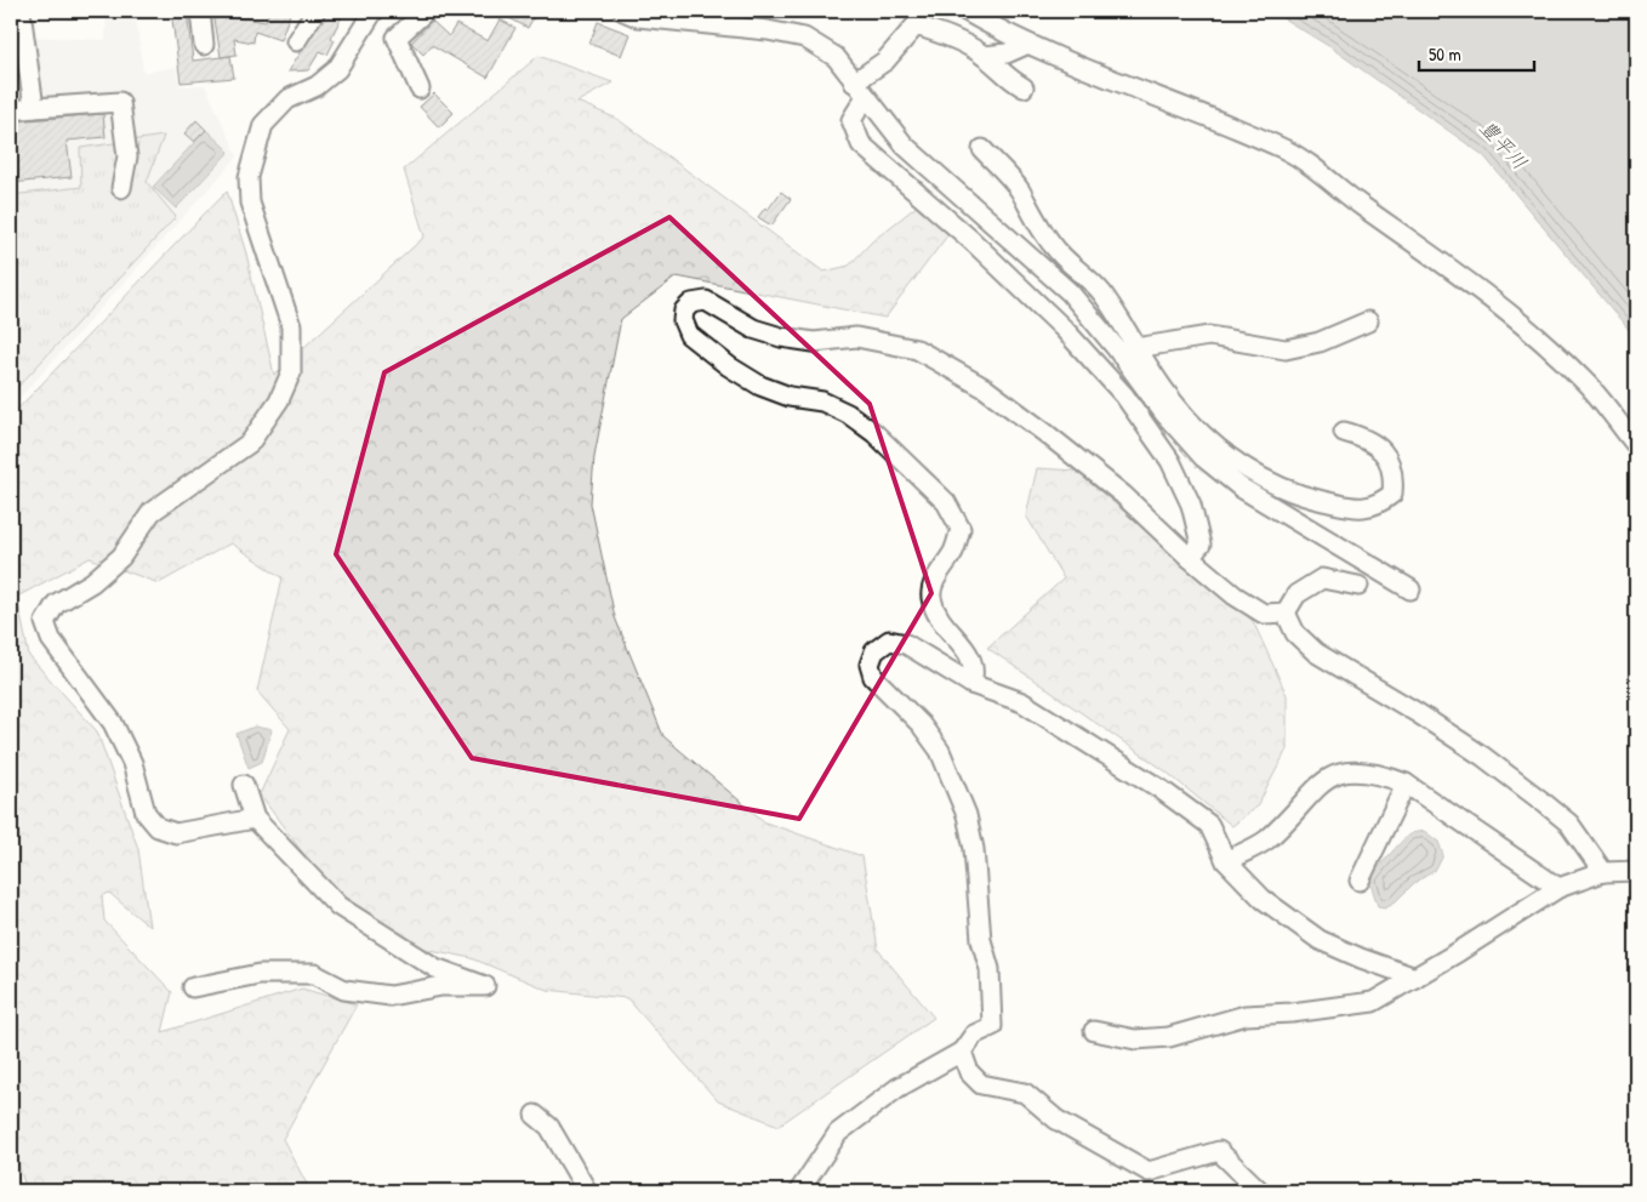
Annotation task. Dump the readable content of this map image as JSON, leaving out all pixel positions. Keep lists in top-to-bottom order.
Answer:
{
  "water": ["豊平川"],
  "scale_bar": "50 m"
}
